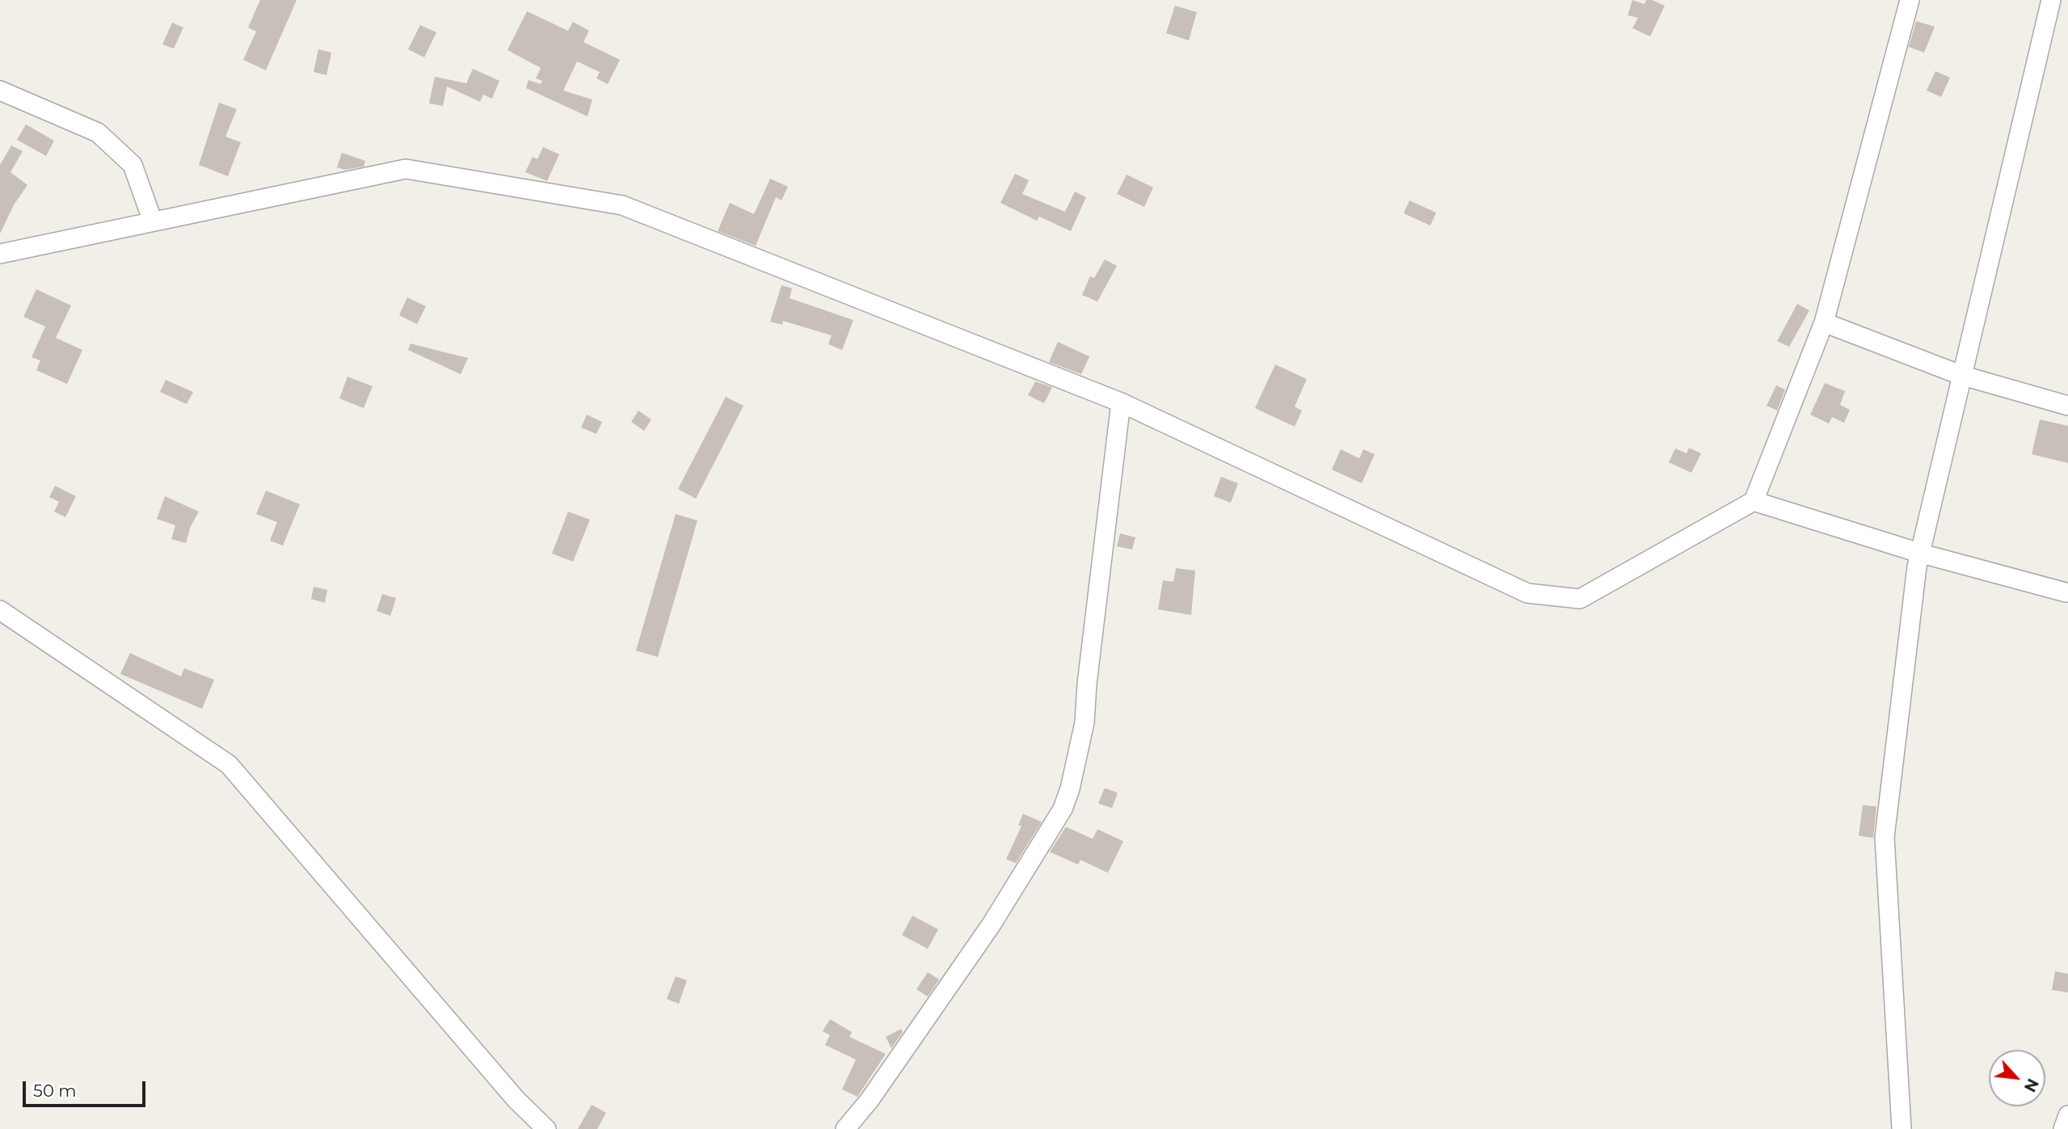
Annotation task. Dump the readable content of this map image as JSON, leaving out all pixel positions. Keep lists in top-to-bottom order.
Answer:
{
  "scale_bar": "50 m",
  "north": "bottom right"
}
